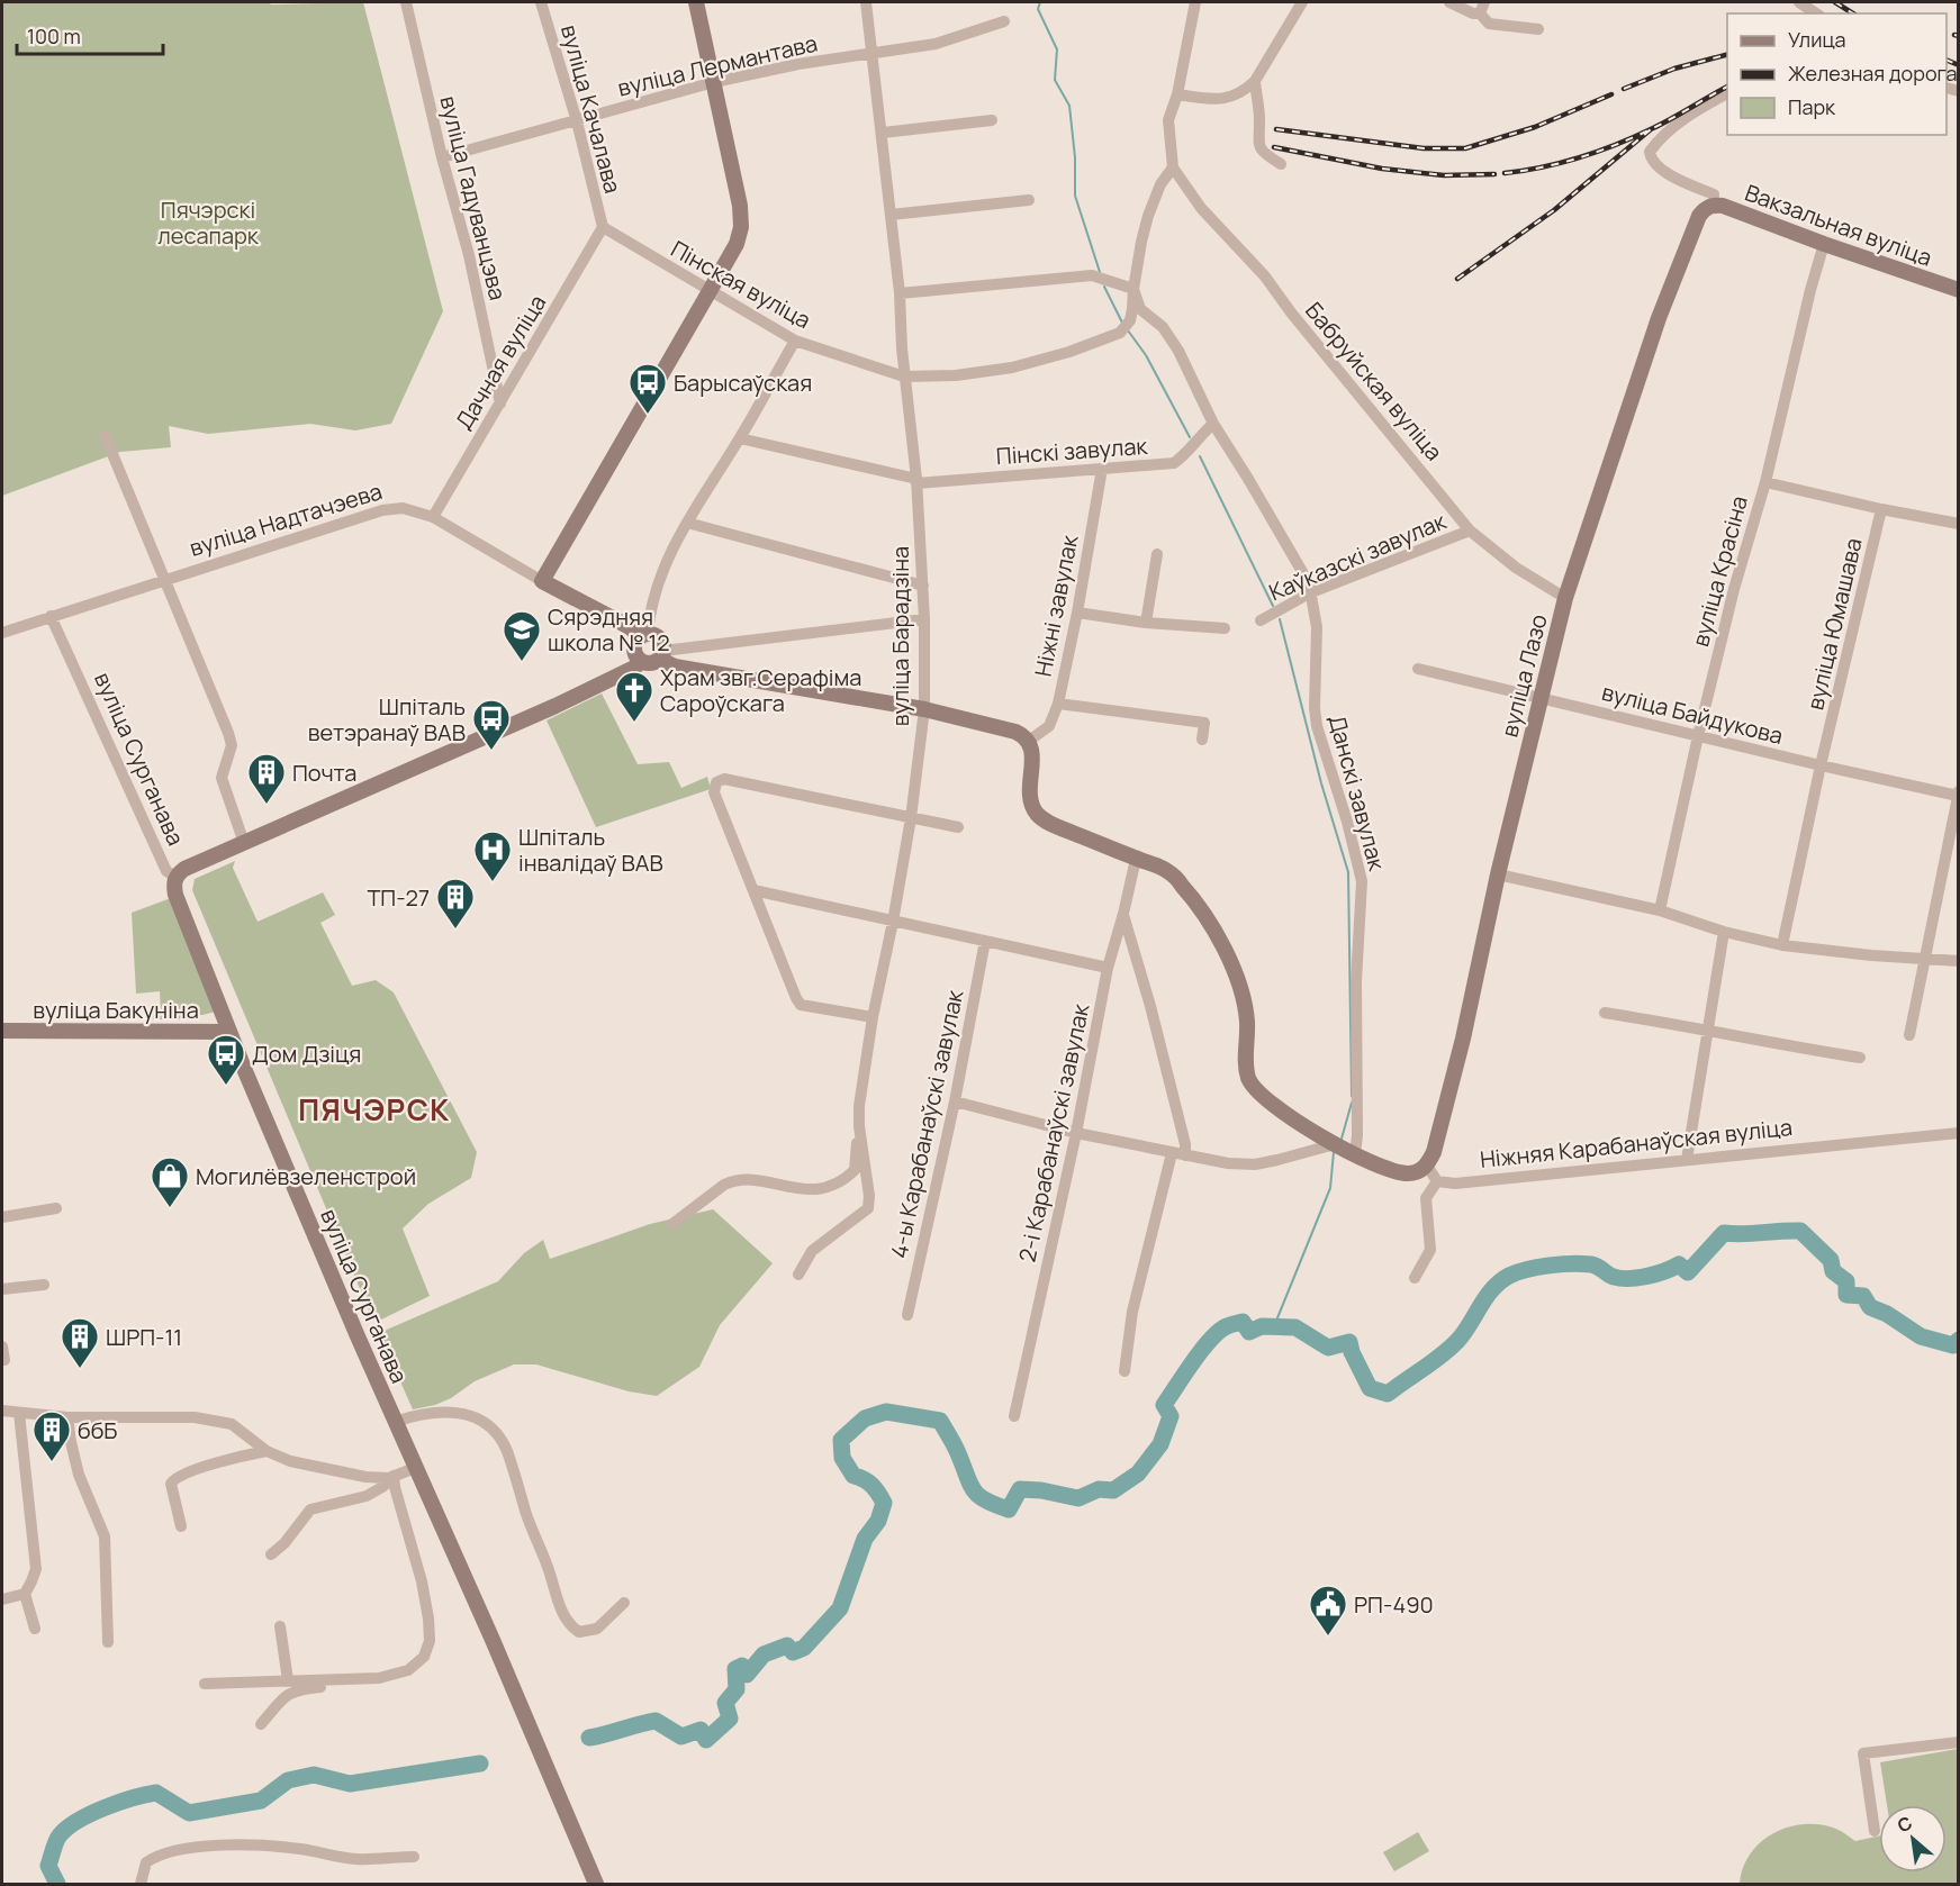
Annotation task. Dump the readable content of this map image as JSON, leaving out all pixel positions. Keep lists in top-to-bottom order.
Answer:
{
  "streets": {
    "main road": [
      "Вакзальная вуліца",
      "вуліца Надтачэева",
      "вуліца Лазо",
      "вуліца Сурганава",
      "вуліца Бакуніна"
    ],
    "street": [
      "вуліца Лермантава",
      "вуліца Качалава",
      "вуліца Гадуванцэва",
      "Пінская вуліца",
      "Дачная вуліца",
      "Бабруйская вуліца",
      "Пінскі завулак",
      "Каўказскі завулак",
      "вуліца Красіна",
      "Ніжні завулак",
      "вуліца Юмашава",
      "вуліца Барадзіна",
      "вуліца Байдукова",
      "Данскі завулак",
      "4-ы Карабанаўскі завулак",
      "2-і Карабанаўскі завулак",
      "Ніжняя Карабанаўская вуліца"
    ]
  },
  "crossings": [
    ["вуліца Лермантава", "вуліца Качалава"],
    ["вуліца Лермантава", "вуліца Гадуванцэва"],
    ["вуліца Лермантава", "вуліца Барадзіна"],
    ["вуліца Качалава", "Пінская вуліца"],
    ["вуліца Качалава", "Дачная вуліца"],
    ["вуліца Гадуванцэва", "Дачная вуліца"],
    ["Вакзальная вуліца", "вуліца Красіна"],
    ["Вакзальная вуліца", "вуліца Лазо"],
    ["Пінская вуліца", "Дачная вуліца"],
    ["Пінская вуліца", "вуліца Барадзіна"],
    ["Пінская вуліца", "Данскі завулак"],
    ["Дачная вуліца", "вуліца Надтачэева"],
    ["Бабруйская вуліца", "Каўказскі завулак"],
    ["Бабруйская вуліца", "вуліца Лазо"],
    ["Пінскі завулак", "Ніжні завулак"],
    ["Пінскі завулак", "вуліца Барадзіна"],
    ["Пінскі завулак", "Данскі завулак"],
    ["вуліца Надтачэева", "вуліца Сурганава"],
    ["Каўказскі завулак", "Данскі завулак"],
    ["вуліца Красіна", "вуліца Байдукова"],
    ["вуліца Юмашава", "вуліца Байдукова"],
    ["вуліца Лазо", "вуліца Байдукова"],
    ["вуліца Сурганава", "вуліца Бакуніна"]
  ],
  "districts": ["ПЯЧЭРСК"],
  "parks": ["Пячэрскі лесапарк"],
  "places": {
    "bus stop": ["Барысаўская", "Шпіталь ветэранаў ВАВ", "Дом Дзіця"],
    "school or university": ["Сярэдняя школа № 12"],
    "church": ["Храм звг.Серафіма Сароўскага"],
    "building": [
      "Почта",
      "ТП-27",
      "ШРП-11",
      "ббБ"
    ],
    "hospital": ["Шпіталь інвалідаў ВАВ"],
    "shop": ["Могилёвзеленстрой"],
    "public building": ["РП-490"]
  },
  "legend": ["Улица", "Железная дорога", "Парк"],
  "scale_bar": "100 m",
  "north": "top left"
}
